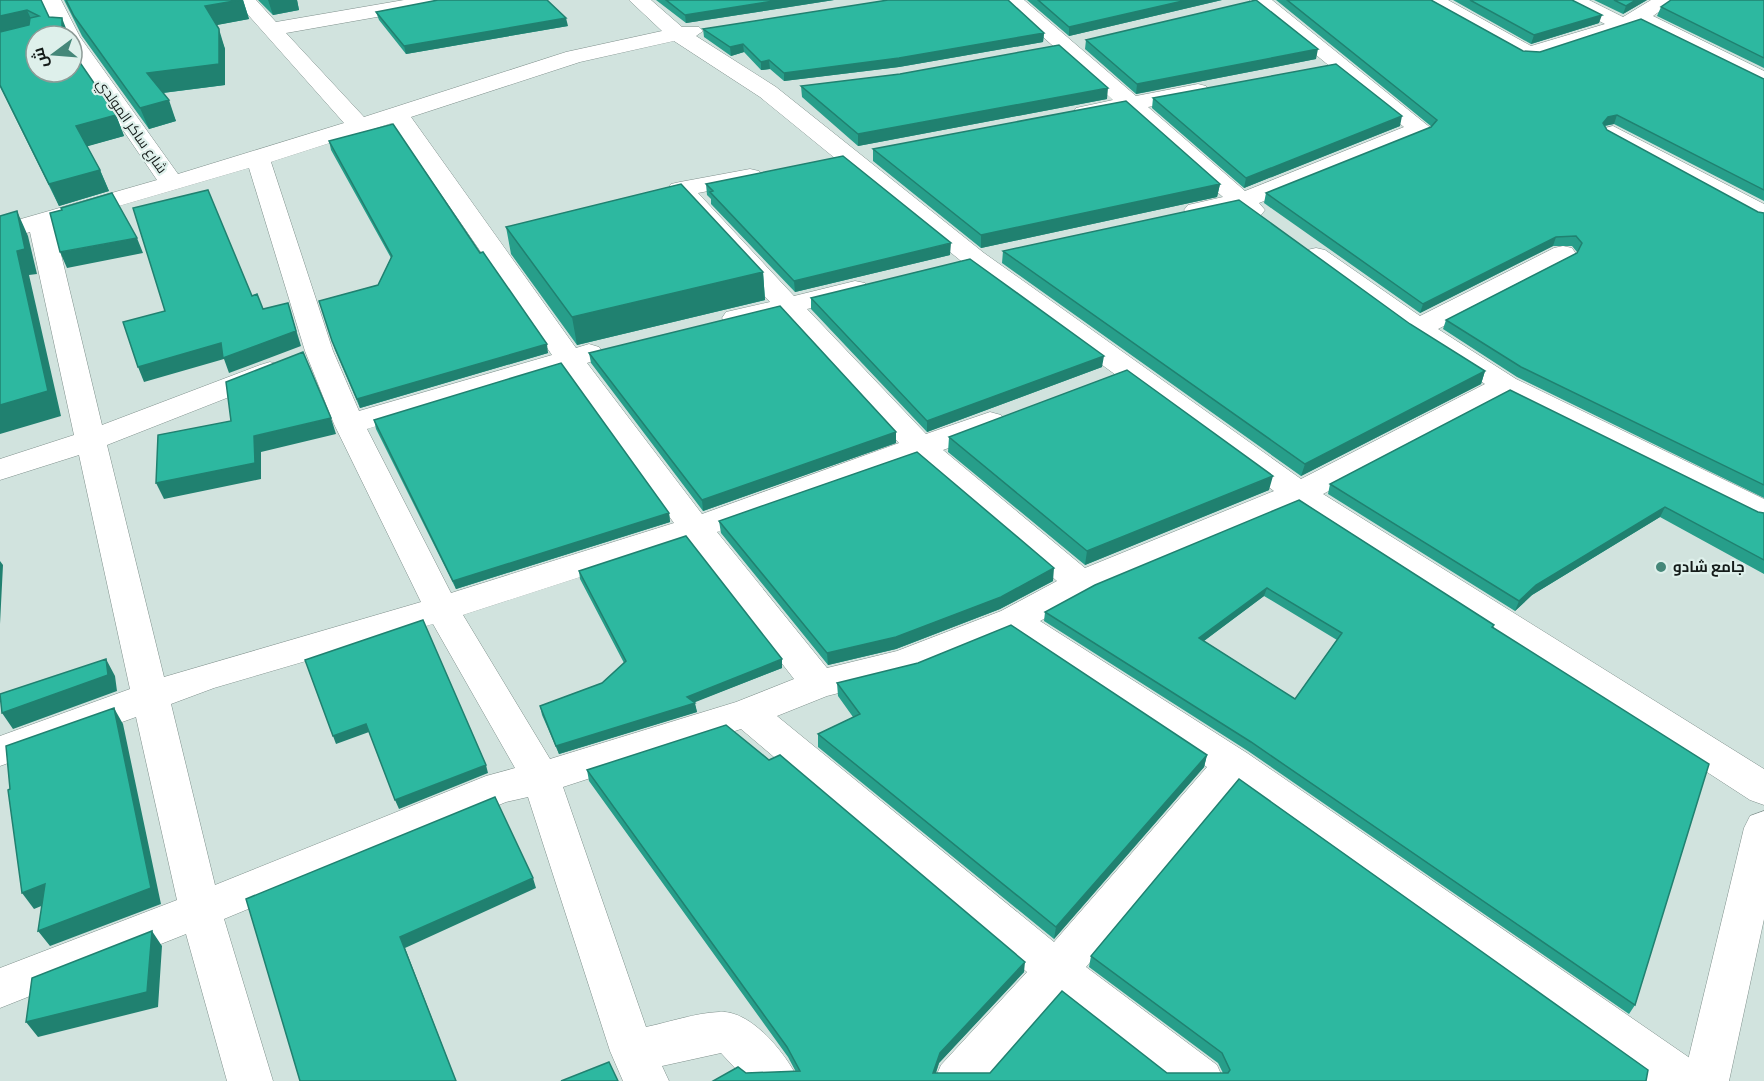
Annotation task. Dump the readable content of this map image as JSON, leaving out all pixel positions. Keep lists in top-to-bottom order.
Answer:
{
  "streets": {
    "street": ["شارع ساكر المولدي"]
  },
  "places": ["جامع شادو"],
  "north": "left"
}
